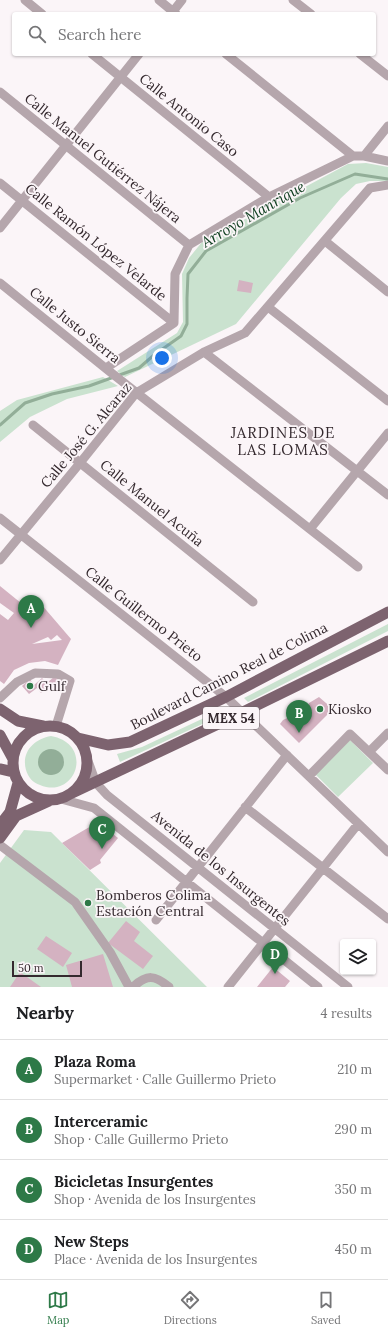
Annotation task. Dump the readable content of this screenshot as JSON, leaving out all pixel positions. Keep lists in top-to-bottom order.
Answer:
{
  "streets": {
    "main road": ["Boulevard Camino Real de Colima", "MEX 54"],
    "street": [
      "Calle Antonio Caso",
      "Calle Manuel Gutiérrez Nájera",
      "Calle Ramón López Velarde",
      "Calle Justo Sierra",
      "Calle José G. Alcaraz",
      "Calle Manuel Acuña",
      "Calle Guillermo Prieto",
      "Avenida de los Insurgentes"
    ]
  },
  "crossings": [
    ["Calle Justo Sierra", "Calle José G. Alcaraz"],
    ["Calle José G. Alcaraz", "Calle Manuel Acuña"],
    ["Calle José G. Alcaraz", "Calle Guillermo Prieto"],
    ["Calle Guillermo Prieto", "Boulevard Camino Real de Colima"],
    ["Calle Guillermo Prieto", "MEX 54"],
    ["Boulevard Camino Real de Colima", "MEX 54"],
    ["Boulevard Camino Real de Colima", "Avenida de los Insurgentes"],
    ["MEX 54", "Avenida de los Insurgentes"]
  ],
  "districts": ["JARDINES DE LAS LOMAS"],
  "water": ["Arroyo Manrique"],
  "places": ["Gulf", "Kiosko", "Bomberos Colima Estación Central"],
  "scale_bar": "50 m",
  "page": {
    "search": "Search here",
    "pins": [
      "A",
      "B",
      "C",
      "D"
    ],
    "scale": "50 m",
    "heading": ["Nearby", "4 results"],
    "list": [
      {
        "mark": "A",
        "name": "Plaza Roma",
        "note": "Supermarket · Calle Guillermo Prieto",
        "value": "210 m"
      },
      {
        "mark": "B",
        "name": "Interceramic",
        "note": "Shop · Calle Guillermo Prieto",
        "value": "290 m"
      },
      {
        "mark": "C",
        "name": "Bicicletas Insurgentes",
        "note": "Shop · Avenida de los Insurgentes",
        "value": "350 m"
      },
      {
        "mark": "D",
        "name": "New Steps",
        "note": "Place · Avenida de los Insurgentes",
        "value": "450 m"
      }
    ],
    "nav": ["Map", "Directions", "Saved"]
  }
}
